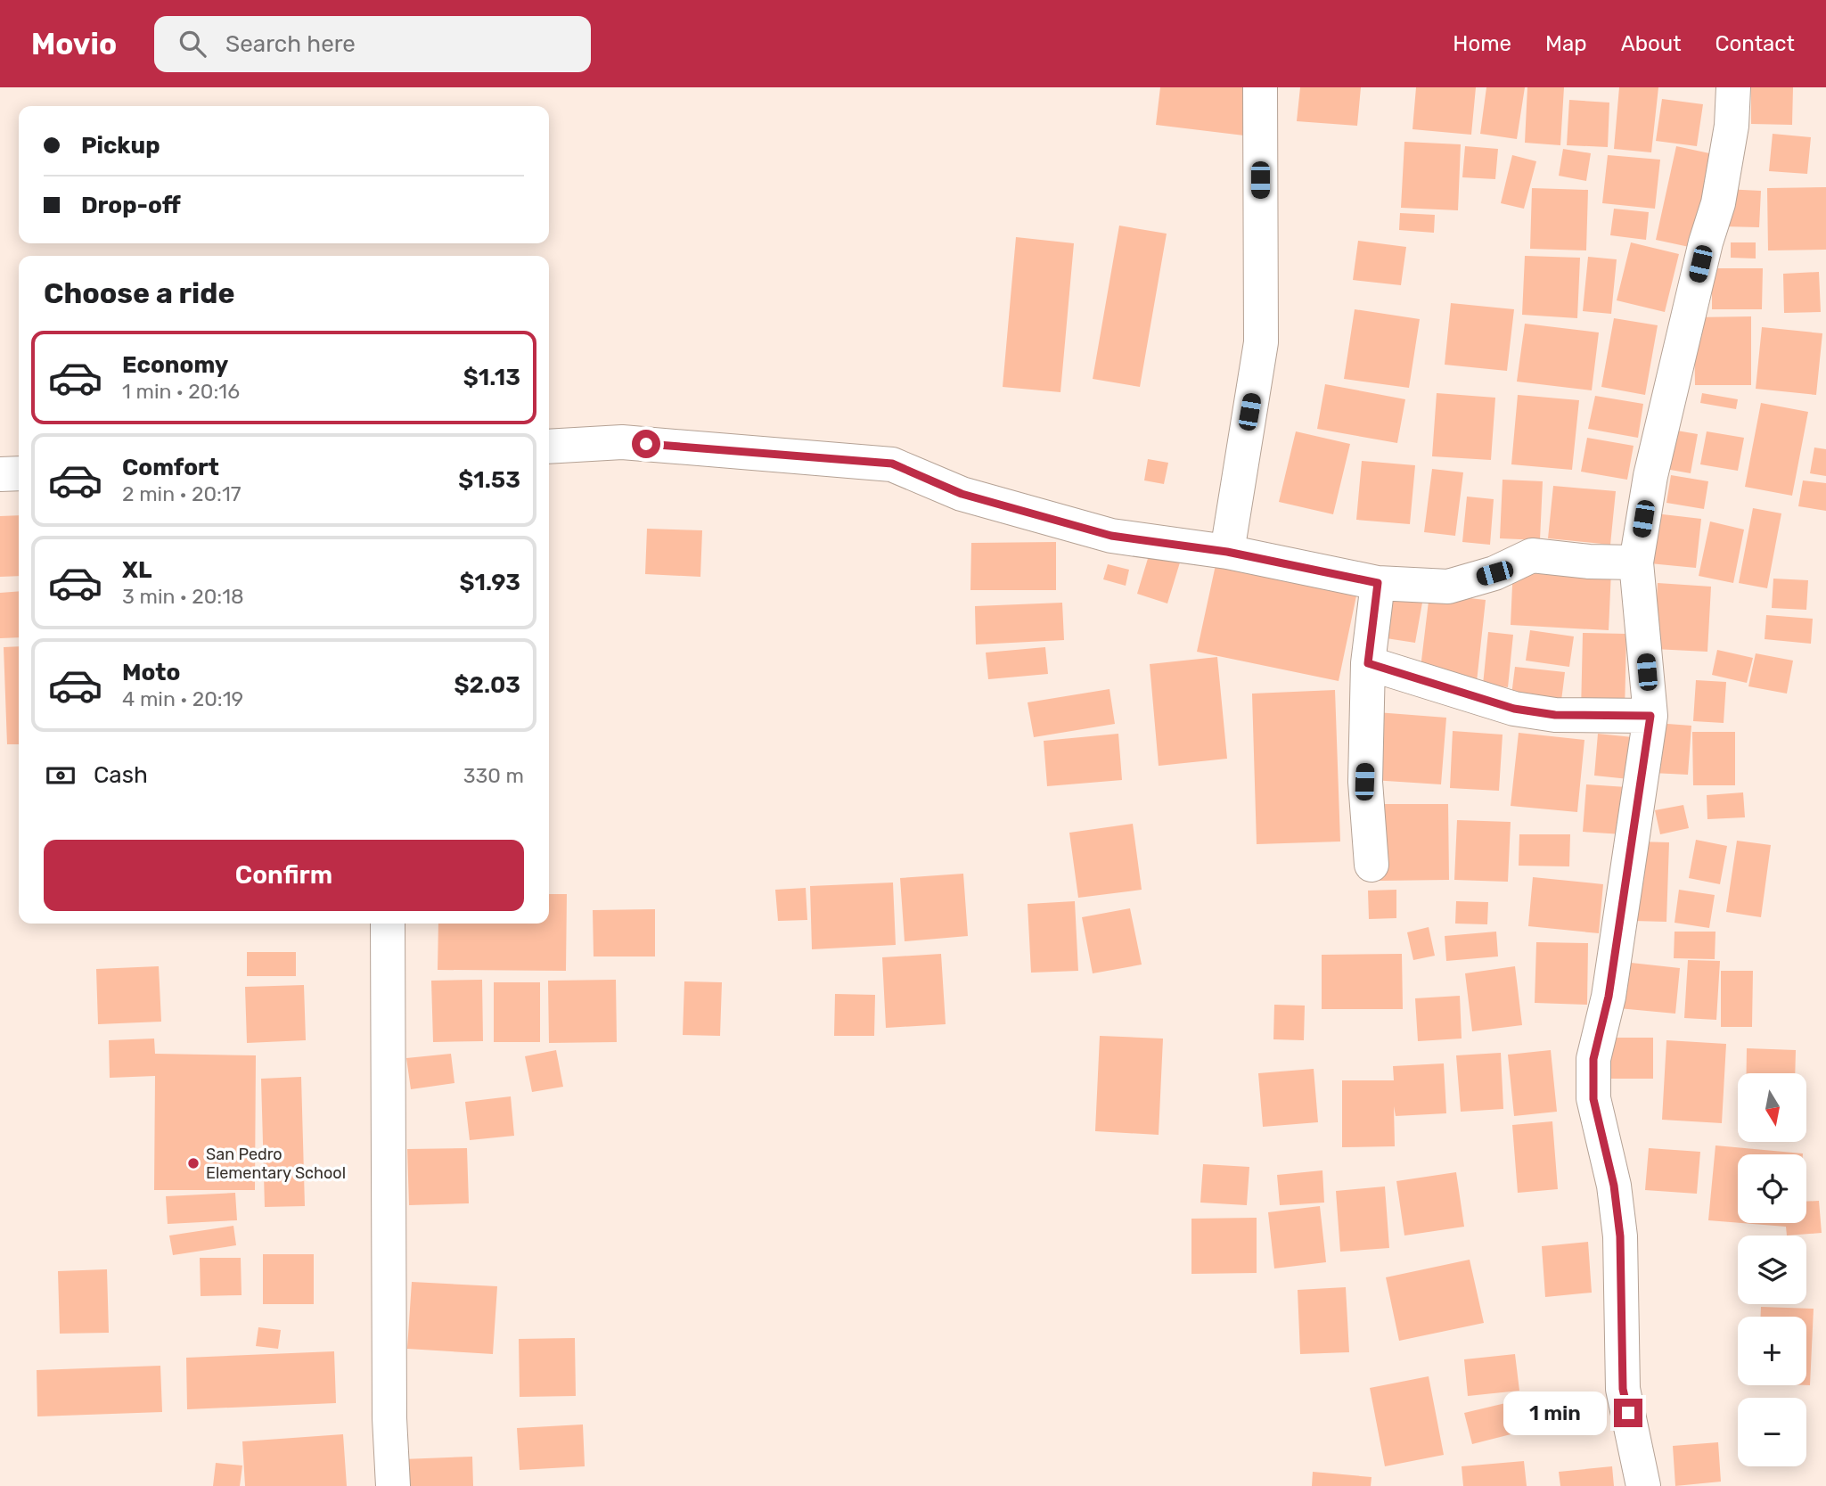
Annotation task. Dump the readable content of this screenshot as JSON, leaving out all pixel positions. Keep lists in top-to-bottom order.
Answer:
{
  "places": ["San Pedro Elementary School"],
  "north": "bottom",
  "page": {
    "header": "Movio",
    "search": "Search here",
    "nav": [
      "Home",
      "Map",
      "About",
      "Contact"
    ],
    "banner": ["Pickup", "Drop-off"],
    "heading": "Choose a ride",
    "list": [
      {
        "name": "Economy",
        "note": "1 min · 20:16",
        "value": "$1.13"
      },
      {
        "name": "Comfort",
        "note": "2 min · 20:17",
        "value": "$1.53"
      },
      {
        "name": "XL",
        "note": "3 min · 20:18",
        "value": "$1.93"
      },
      {
        "name": "Moto",
        "note": "4 min · 20:19",
        "value": "$2.03"
      }
    ],
    "pay": ["Cash", "330 m"],
    "buttons": "Confirm",
    "map_buttons": ["+", "−"],
    "bubble": "1 min"
  }
}
